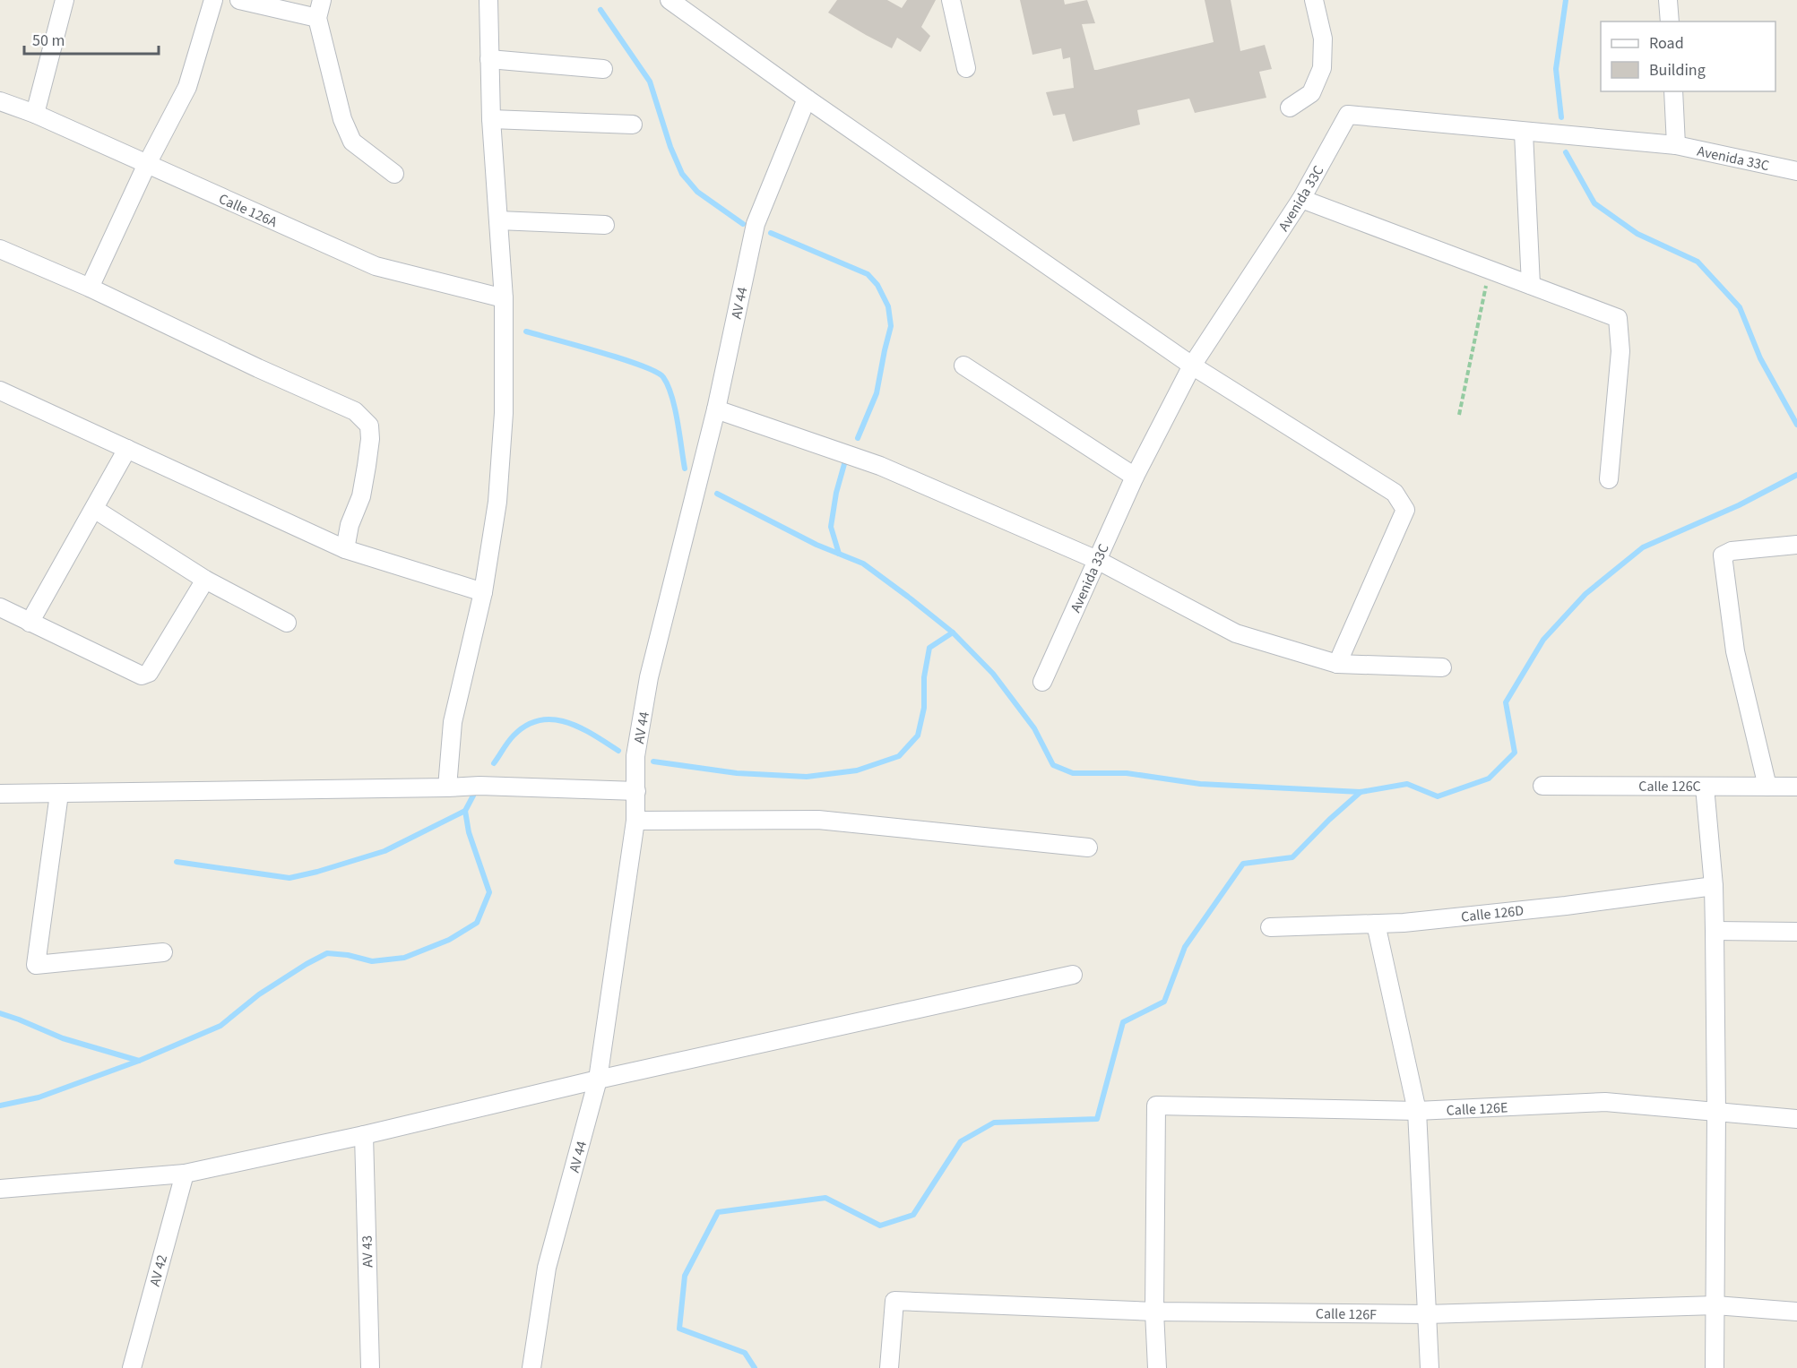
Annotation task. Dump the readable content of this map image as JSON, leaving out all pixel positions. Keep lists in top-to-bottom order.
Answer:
{
  "streets": {
    "street": [
      "Avenida 33C",
      "Calle 126A",
      "AV 44",
      "Calle 126C",
      "Calle 126D",
      "Calle 126E",
      "AV 43",
      "AV 42",
      "Calle 126F"
    ]
  },
  "crossings": [
    ["Calle 126E", "Calle 126F"]
  ],
  "legend": ["Road", "Building"],
  "scale_bar": "50 m"
}
